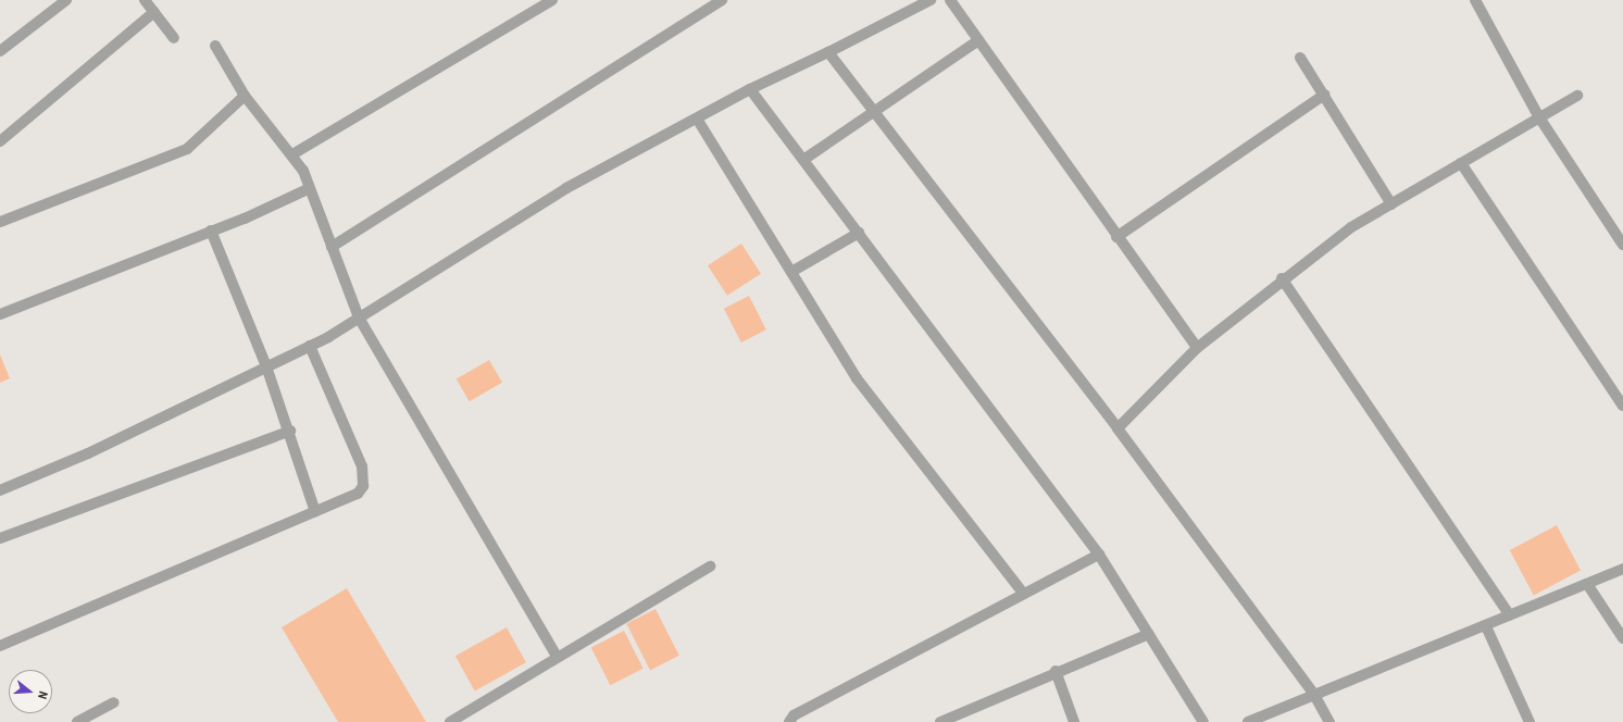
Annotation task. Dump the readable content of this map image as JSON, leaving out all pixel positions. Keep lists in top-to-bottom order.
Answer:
{
  "north": "right"
}
